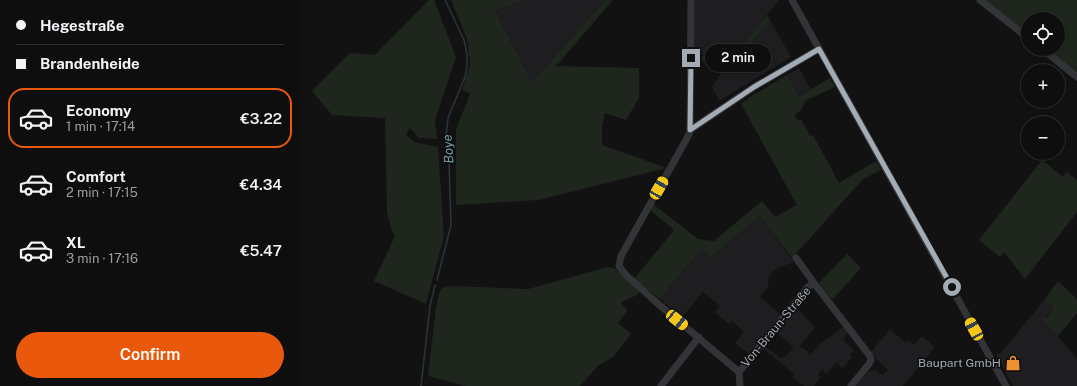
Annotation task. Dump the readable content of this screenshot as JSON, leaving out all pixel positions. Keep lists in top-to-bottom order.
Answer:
{
  "streets": {
    "street": ["Von-Braun-Straße"]
  },
  "water": ["Boye"],
  "places": {
    "shop": ["Baupart GmbH"]
  },
  "page": {
    "banner": ["Hegestraße", "Brandenheide"],
    "map_buttons": ["+", "−"],
    "bubble": "2 min",
    "list": [
      {
        "name": "Economy",
        "note": "1 min · 17:14",
        "value": "€3.22"
      },
      {
        "name": "Comfort",
        "note": "2 min · 17:15",
        "value": "€4.34"
      },
      {
        "name": "XL",
        "note": "3 min · 17:16",
        "value": "€5.47"
      }
    ],
    "buttons": "Confirm"
  }
}
